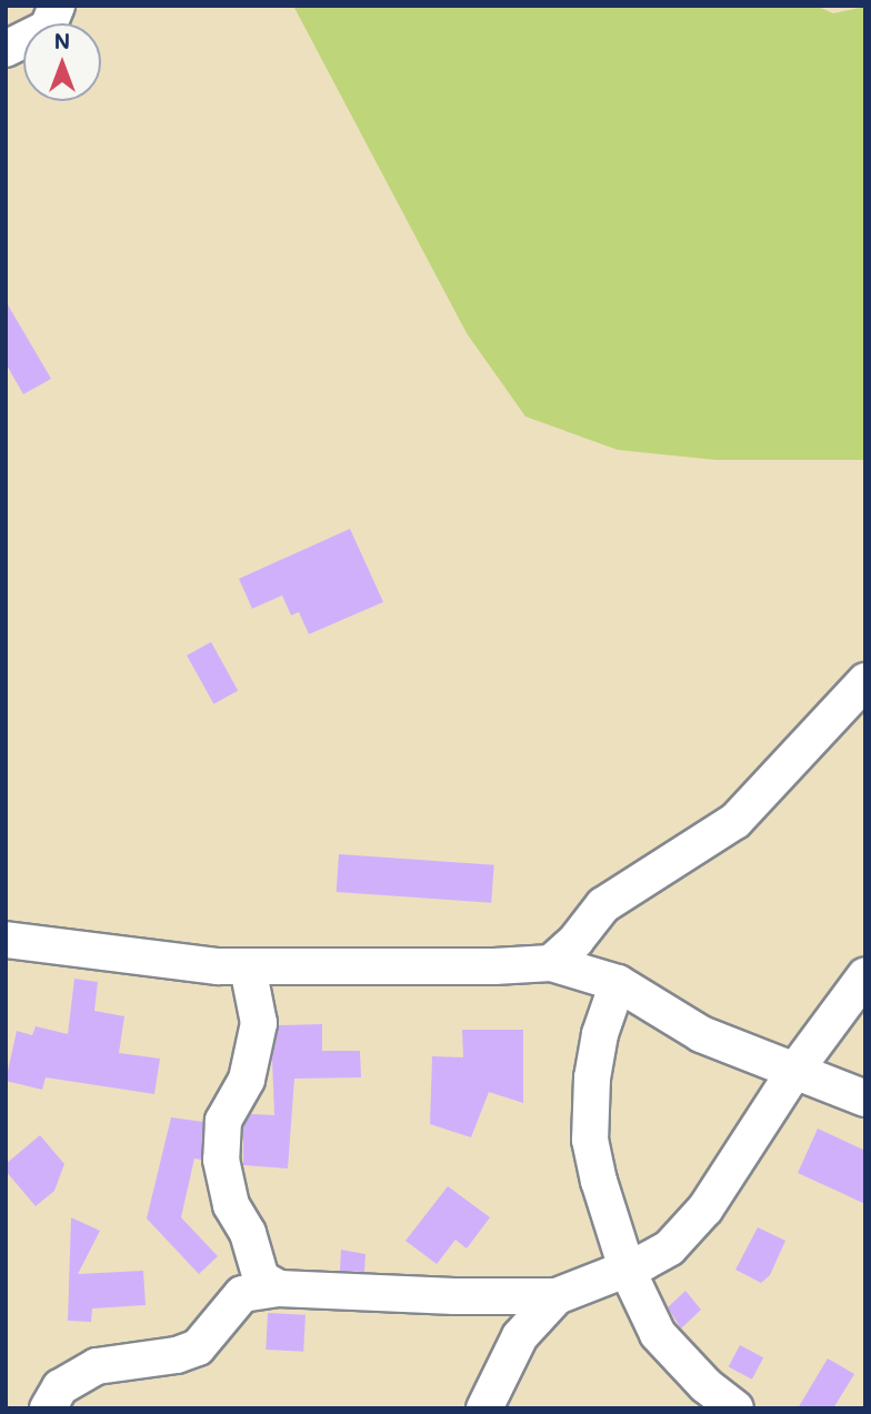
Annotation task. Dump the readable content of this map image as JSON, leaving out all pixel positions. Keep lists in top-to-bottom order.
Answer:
{
  "north": "top"
}
